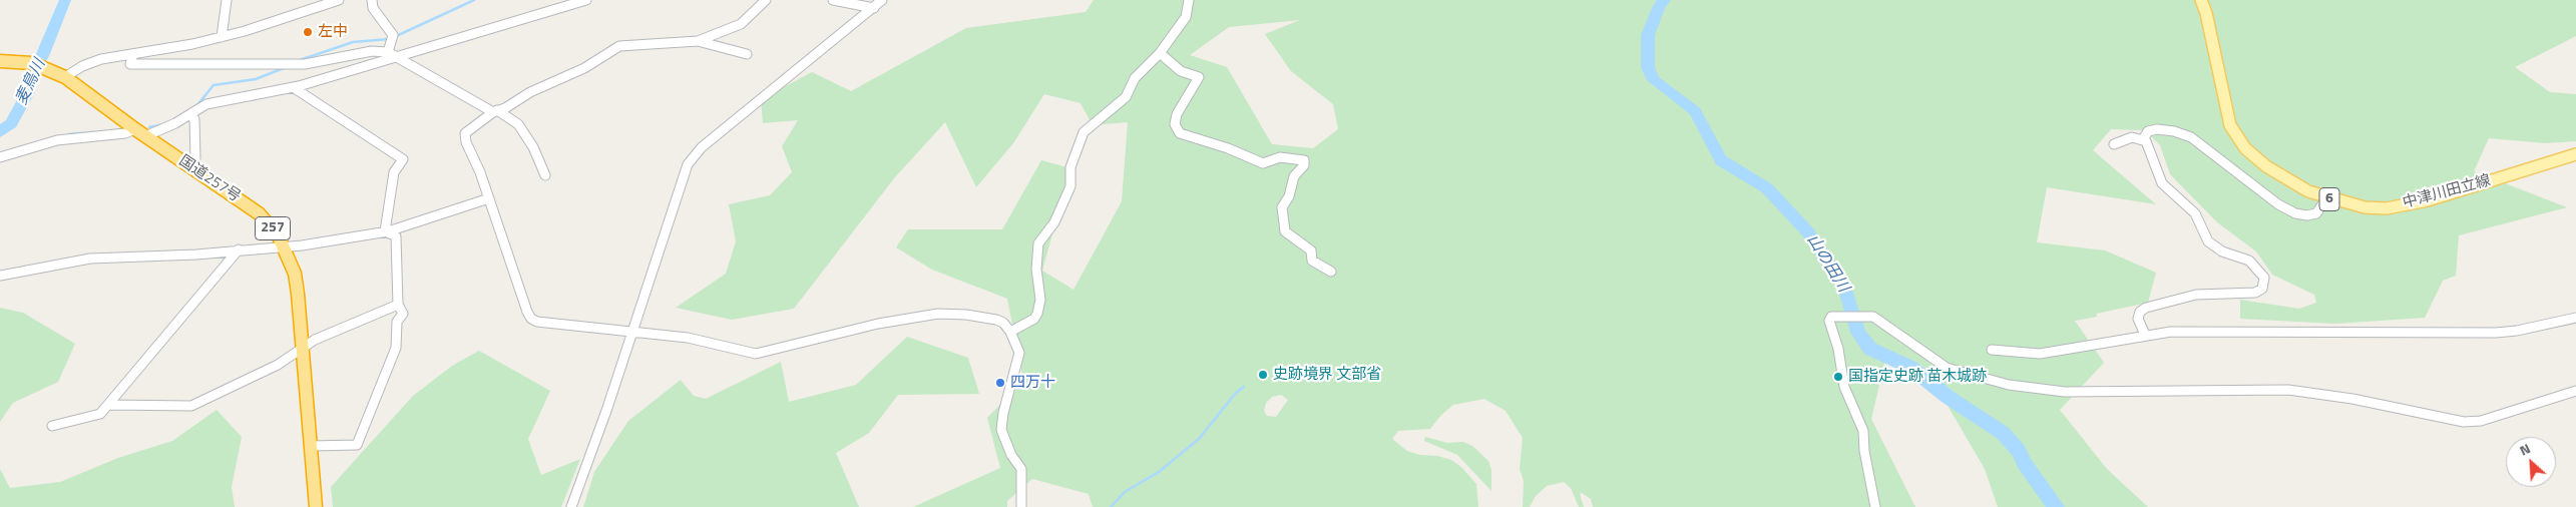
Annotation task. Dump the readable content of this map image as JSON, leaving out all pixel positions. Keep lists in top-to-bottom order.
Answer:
{
  "streets": {
    "highway": ["国道257号", "257"],
    "main road": ["中津川田立線", "6"]
  },
  "water": ["麦鳥川", "山の田川"],
  "places": [
    "左中",
    "史跡境界 文部省",
    "国指定史跡 苗木城跡",
    "四万十"
  ],
  "north": "top left"
}
